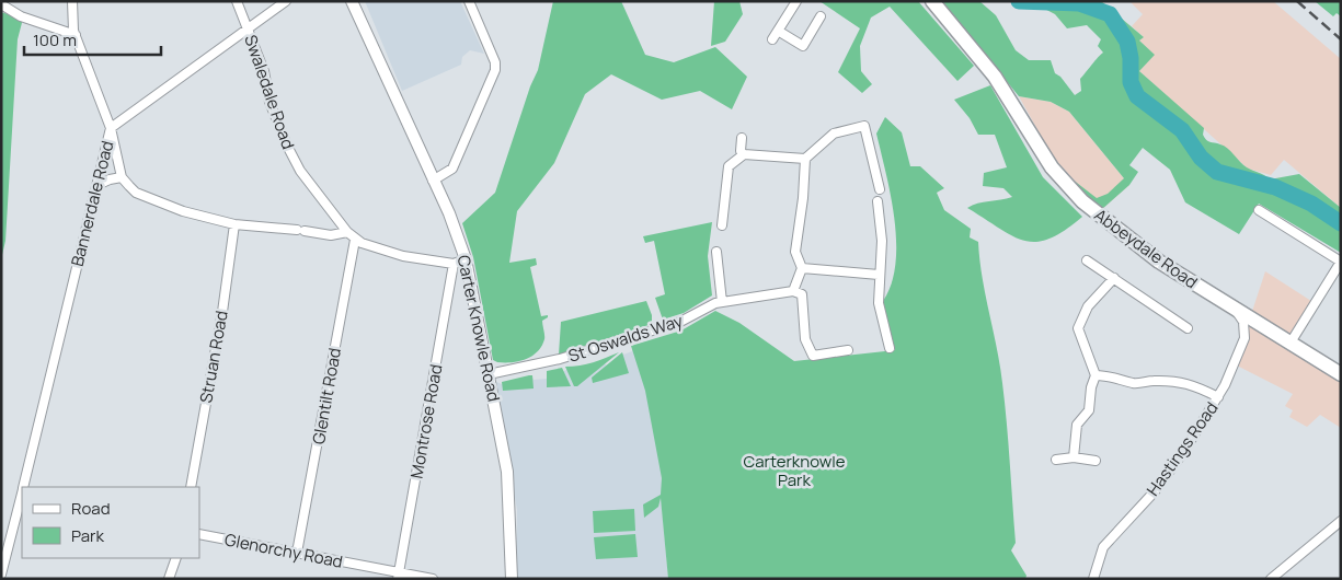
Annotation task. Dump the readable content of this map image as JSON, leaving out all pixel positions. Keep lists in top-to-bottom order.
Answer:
{
  "streets": {
    "main road": ["Abbeydale Road"],
    "street": [
      "Swaledale Road",
      "Bannerdale Road",
      "Carter Knowle Road",
      "St Oswalds Way",
      "Struan Road",
      "Glentilt Road",
      "Montrose Road",
      "Hastings Road",
      "Glenorchy Road"
    ]
  },
  "crossings": [
    ["Swaledale Road", "Bannerdale Road"],
    ["Swaledale Road", "Glentilt Road"],
    ["Abbeydale Road", "Hastings Road"],
    ["Carter Knowle Road", "St Oswalds Way"],
    ["Glentilt Road", "Glenorchy Road"],
    ["Montrose Road", "Glenorchy Road"]
  ],
  "parks": ["Carterknowle Park"],
  "legend": ["Road", "Park"],
  "scale_bar": "100 m"
}
